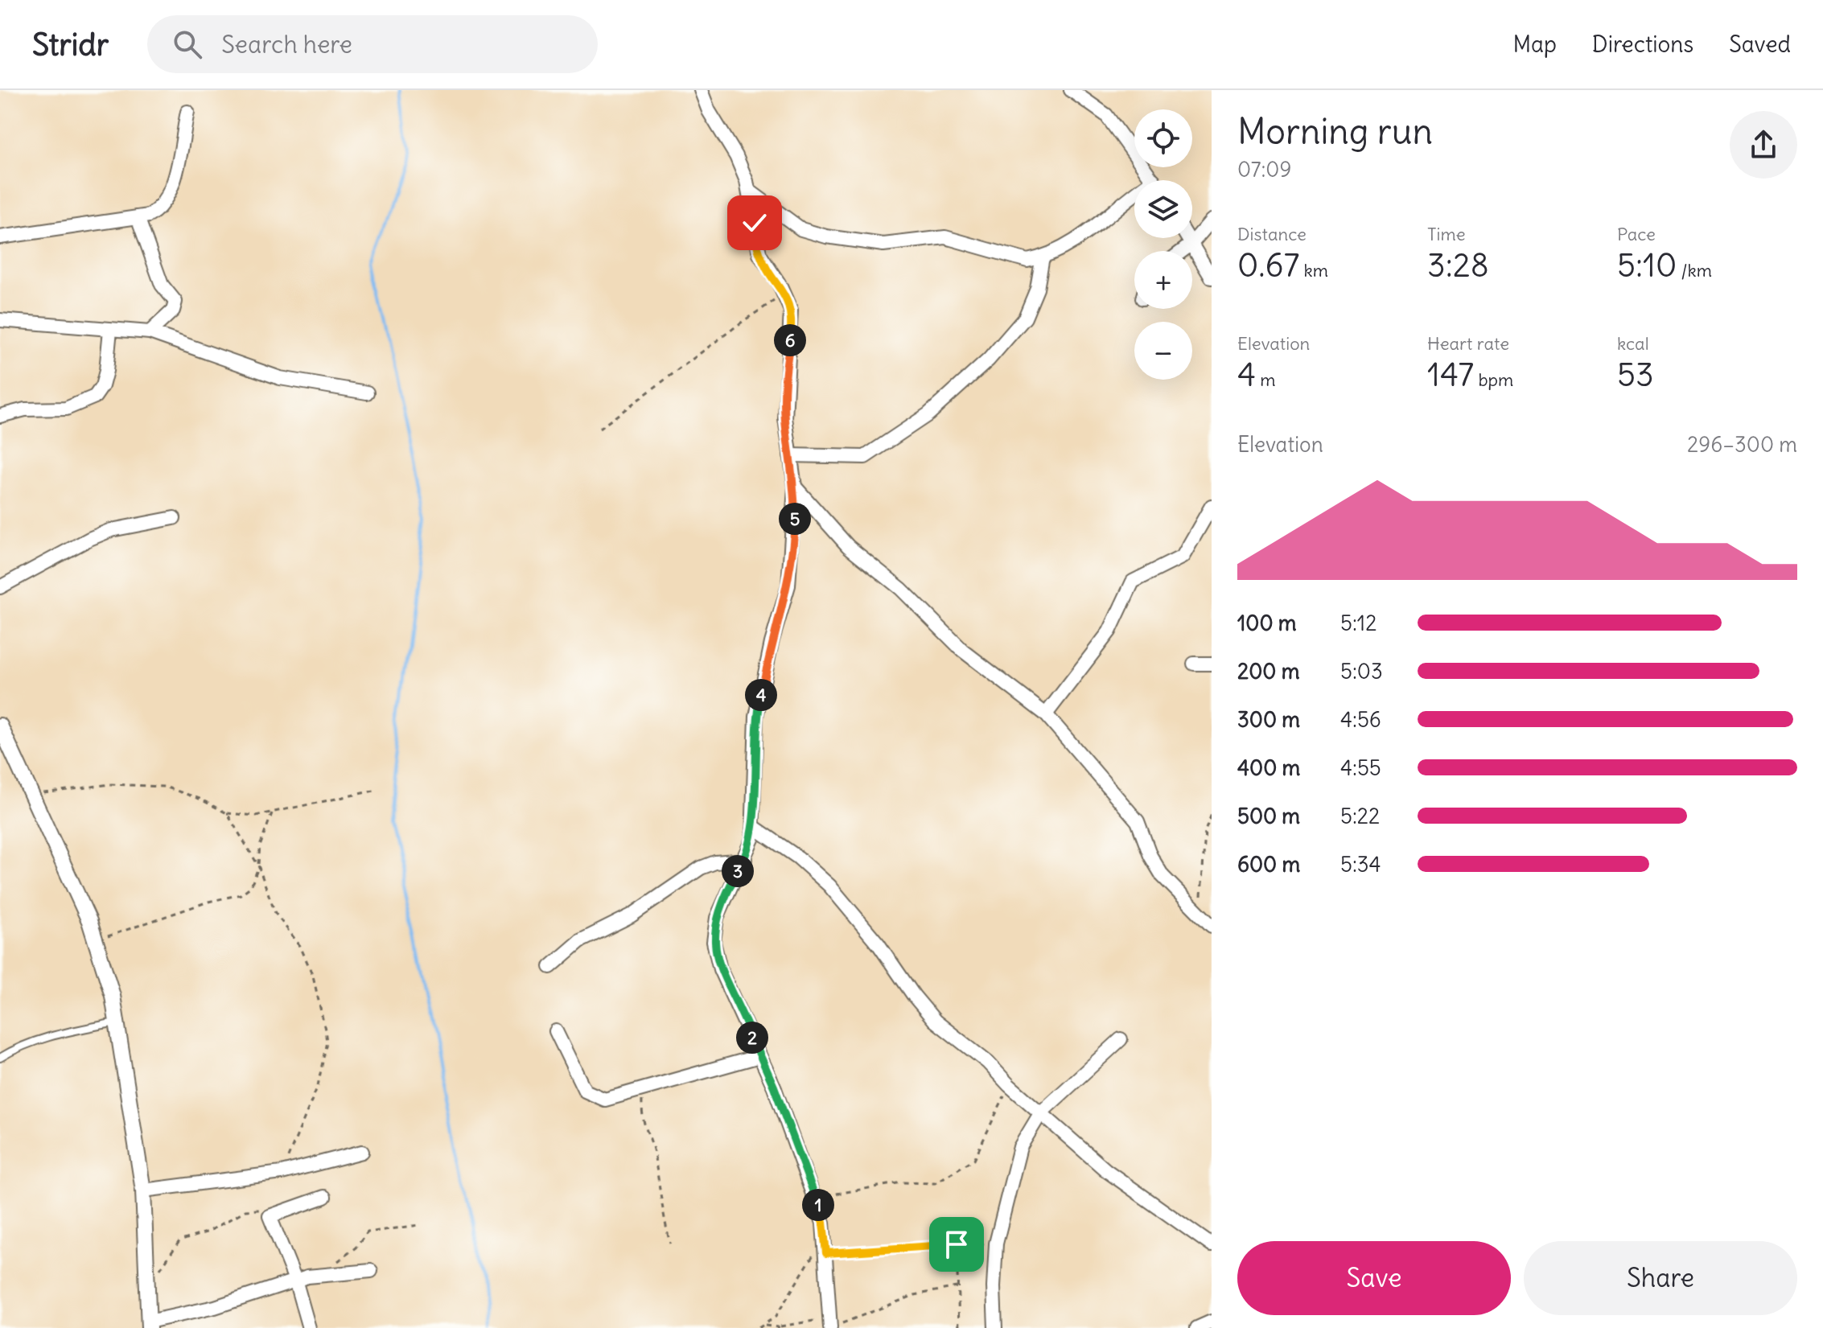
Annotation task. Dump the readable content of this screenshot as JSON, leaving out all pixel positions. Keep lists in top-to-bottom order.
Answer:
{
  "page": {
    "header": "Stridr",
    "search": "Search here",
    "nav": ["Map", "Directions", "Saved"],
    "heading": ["Morning run", "07:09"],
    "map_buttons": ["+", "−"],
    "stats": [
      ["Distance", "0.67 km"],
      ["Time", "3:28"],
      ["Pace", "5:10 /km"],
      ["Elevation", "4 m"],
      ["Heart rate", "147 bpm"],
      ["kcal", "53"]
    ],
    "pins": [
      "6",
      "5",
      "4",
      "3",
      "2",
      "1"
    ],
    "chart": ["Elevation", "296–300 m"],
    "list": [
      {
        "name": "100 m",
        "note": "5:12"
      },
      {
        "name": "200 m",
        "note": "5:03"
      },
      {
        "name": "300 m",
        "note": "4:56"
      },
      {
        "name": "400 m",
        "note": "4:55"
      },
      {
        "name": "500 m",
        "note": "5:22"
      },
      {
        "name": "600 m",
        "note": "5:34"
      }
    ],
    "buttons": ["Save", "Share"]
  }
}
